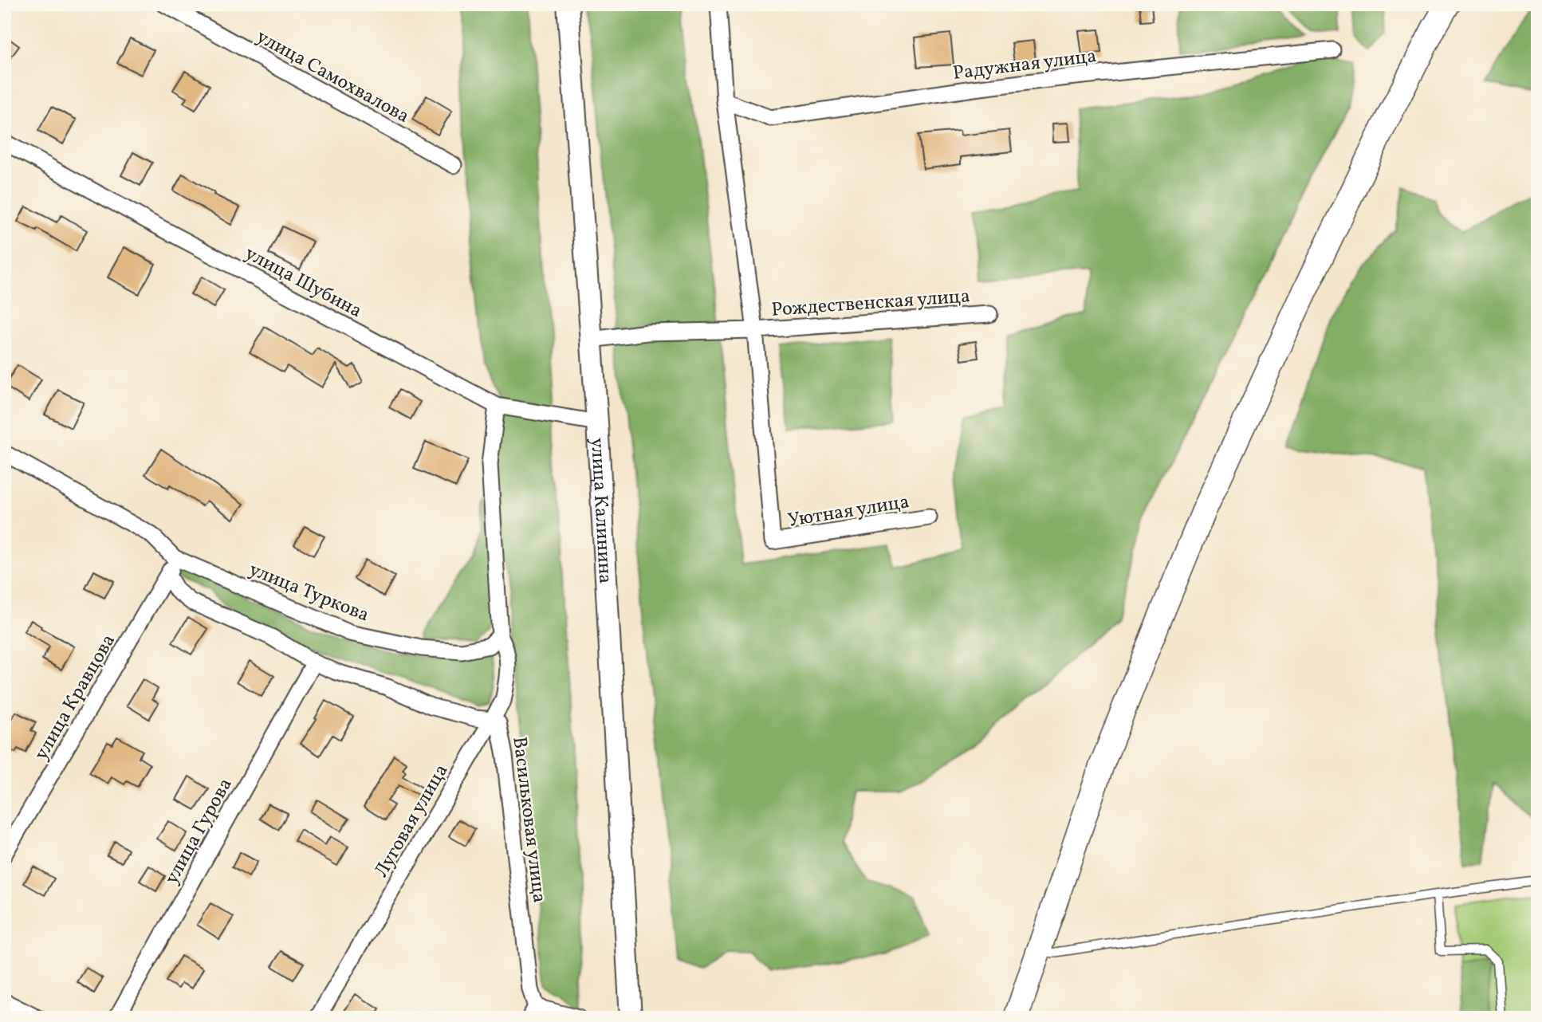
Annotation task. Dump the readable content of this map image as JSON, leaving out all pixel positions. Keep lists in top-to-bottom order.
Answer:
{
  "streets": {
    "main road": ["улица Калинина"],
    "street": [
      "Радужная улица",
      "улица Самохвалова",
      "улица Шубина",
      "Рождественская улица",
      "Уютная улица",
      "улица Туркова",
      "улица Кравцова",
      "Васильковая улица",
      "Луговая улица",
      "улица Гурова"
    ]
  },
  "crossings": [
    ["улица Шубина", "улица Калинина"],
    ["Рождественская улица", "Уютная улица"],
    ["Рождественская улица", "улица Калинина"],
    ["улица Туркова", "улица Кравцова"],
    ["улица Туркова", "Луговая улица"],
    ["улица Кравцова", "Васильковая улица"],
    ["Васильковая улица", "Луговая улица"],
    ["Васильковая улица", "улица Гурова"]
  ]
}
